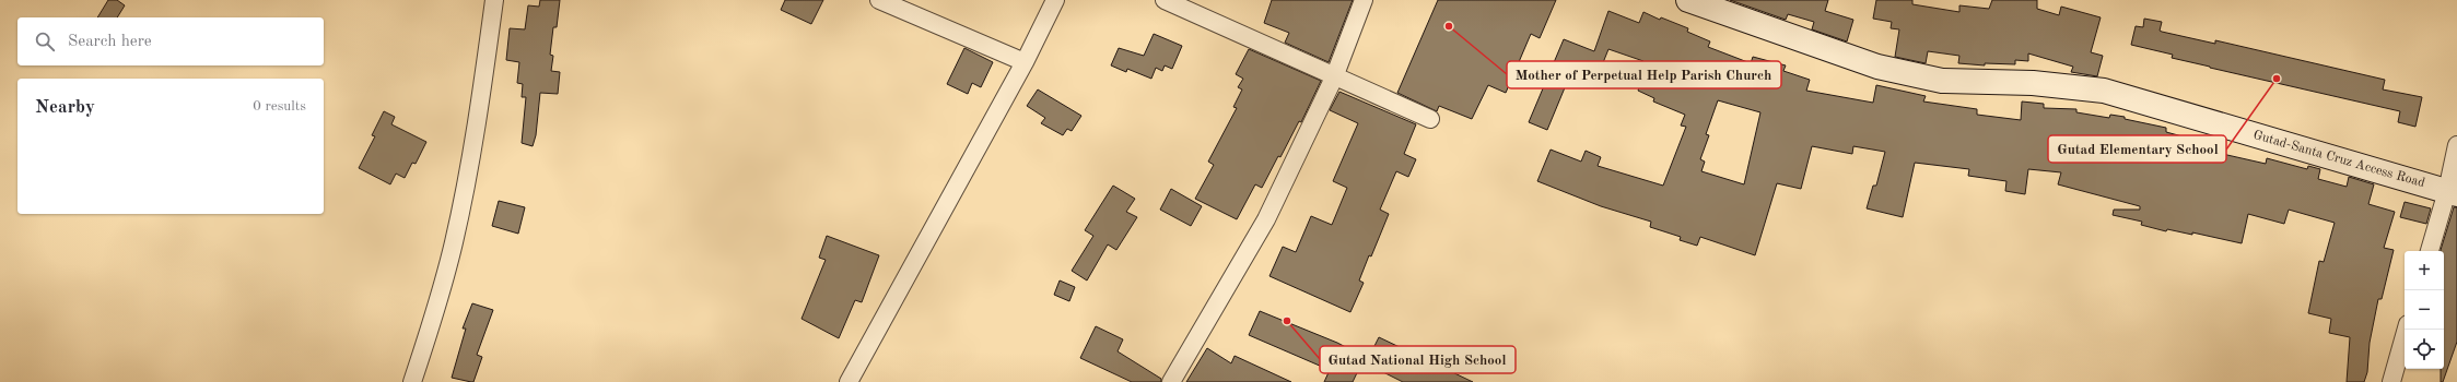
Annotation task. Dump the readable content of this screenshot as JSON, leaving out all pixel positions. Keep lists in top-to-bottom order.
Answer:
{
  "streets": {
    "main road": ["Gutad-Santa Cruz Access Road"]
  },
  "places": ["Mother of Perpetual Help Parish Church", "Gutad Elementary School", "Gutad National High School"],
  "page": {
    "search": "Search here",
    "heading": ["Nearby", "0 results"],
    "map_buttons": ["+", "−"]
  }
}
